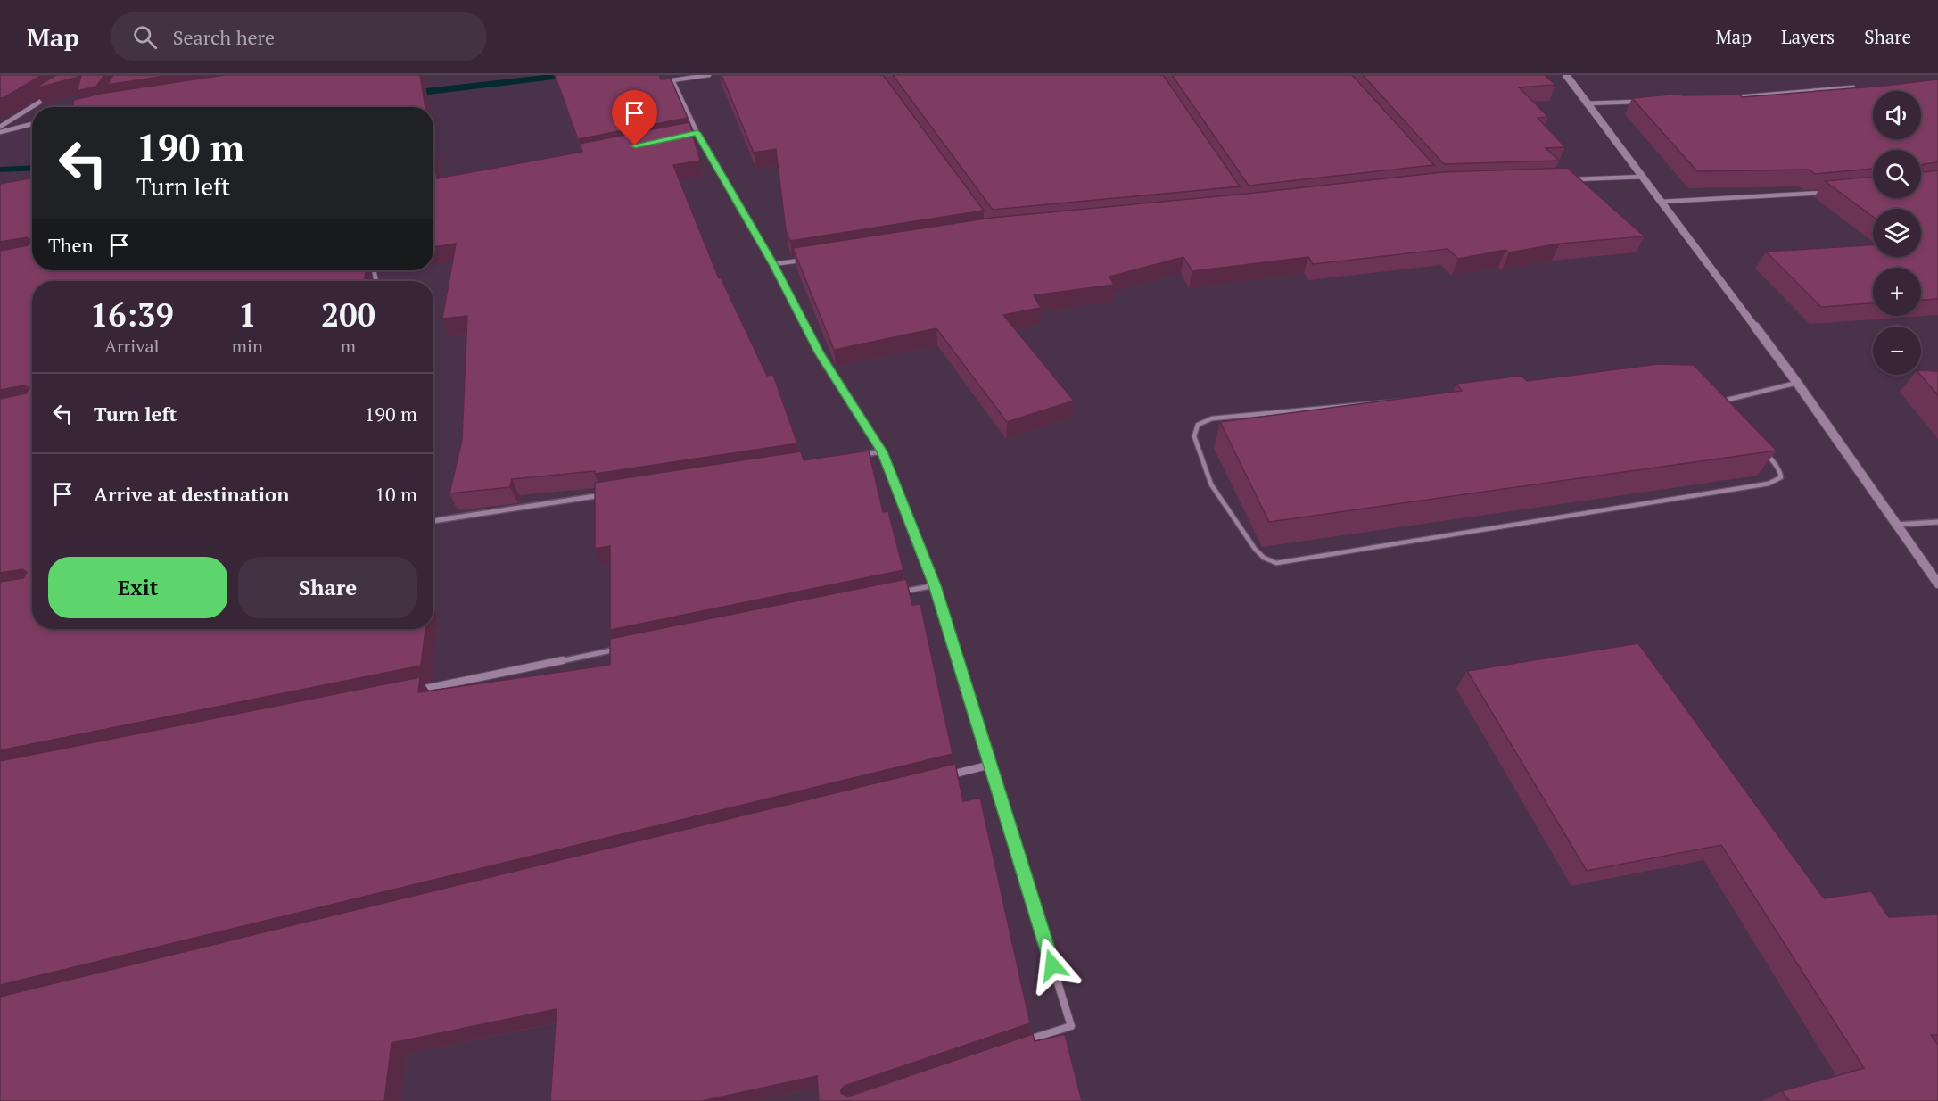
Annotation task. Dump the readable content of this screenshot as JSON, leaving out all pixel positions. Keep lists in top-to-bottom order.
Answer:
{
  "page": {
    "header": "Map",
    "search": "Search here",
    "nav": ["Map", "Layers", "Share"],
    "map_buttons": ["+", "−"],
    "turn": ["190 m", "Turn left"],
    "then": "Then",
    "eta": [
      "16:39",
      "Arrival",
      "1",
      "min",
      "200",
      "m"
    ],
    "list": [
      {
        "name": "Turn left",
        "value": "190 m"
      },
      {
        "name": "Arrive at destination",
        "value": "10 m"
      }
    ],
    "buttons": ["Exit", "Share"]
  }
}
